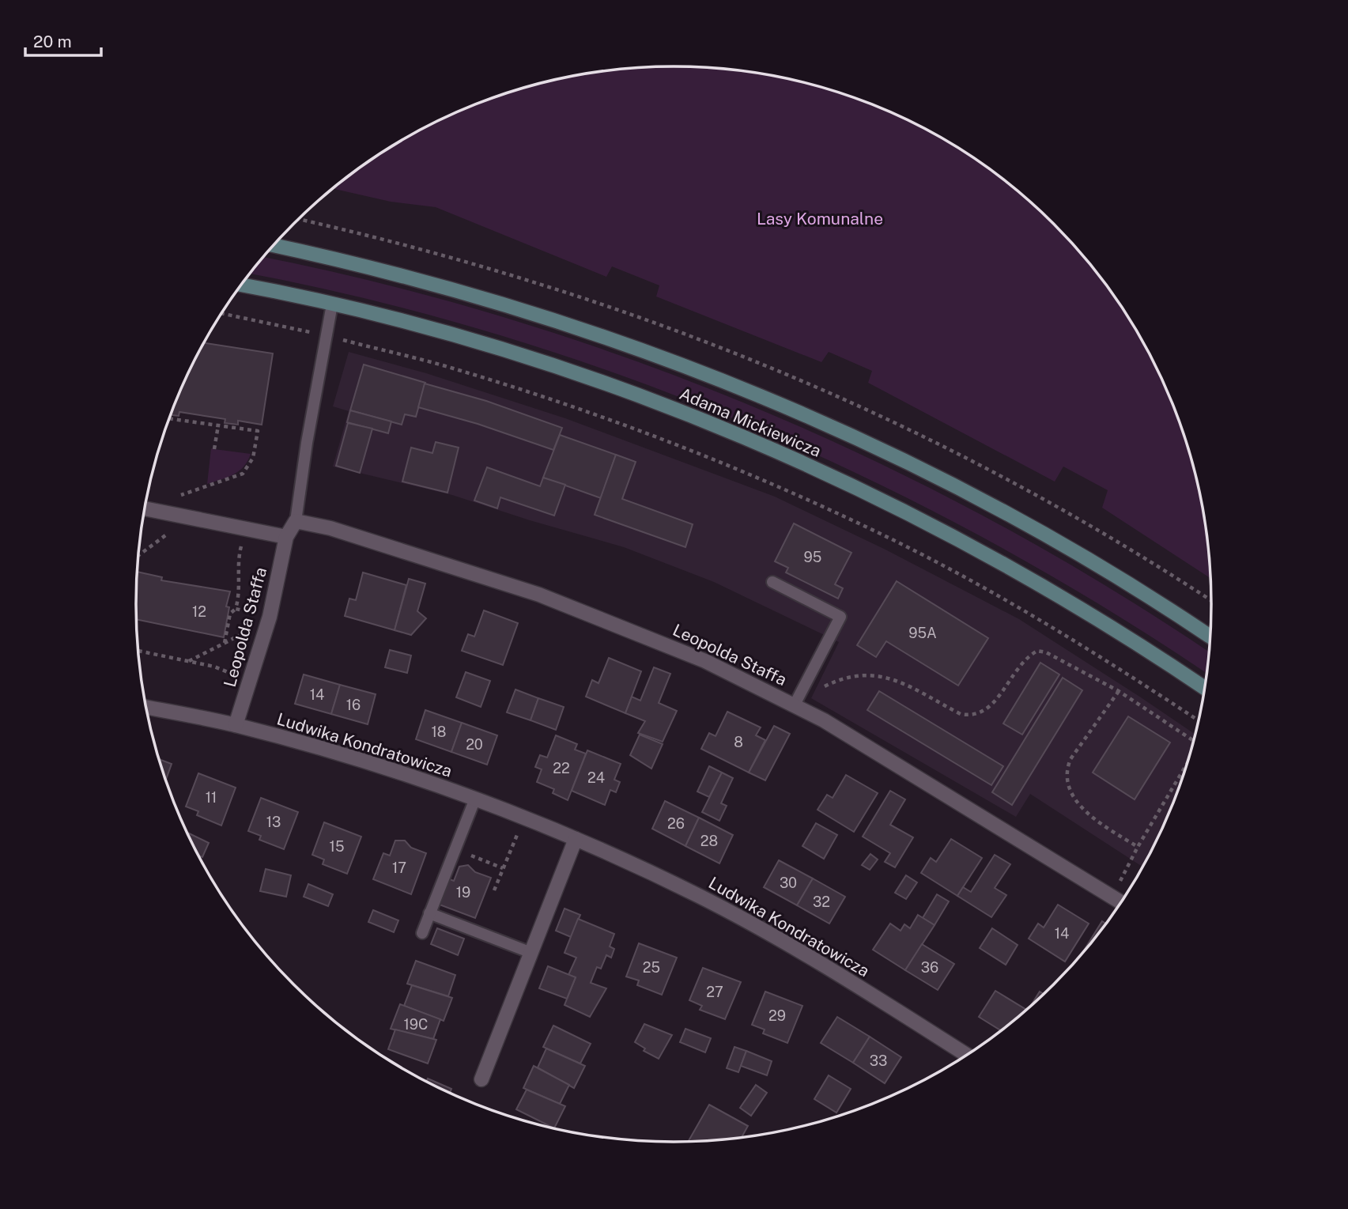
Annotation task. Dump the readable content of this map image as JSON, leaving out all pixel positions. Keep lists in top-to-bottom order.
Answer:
{
  "streets": {
    "street": ["Adama Mickiewicza", "Leopolda Staffa", "Ludwika Kondratowicza"]
  },
  "crossings": [
    ["Leopolda Staffa", "Ludwika Kondratowicza"]
  ],
  "parks": ["Lasy Komunalne"],
  "house_numbers": [
    "95",
    "12",
    "95A",
    "14",
    "16",
    "18",
    "8",
    "20",
    "22",
    "24",
    "11",
    "13",
    "26",
    "28",
    "15",
    "17",
    "30",
    "19",
    "32",
    "14",
    "25",
    "36",
    "27",
    "29",
    "19C",
    "33"
  ],
  "scale_bar": "20 m"
}
